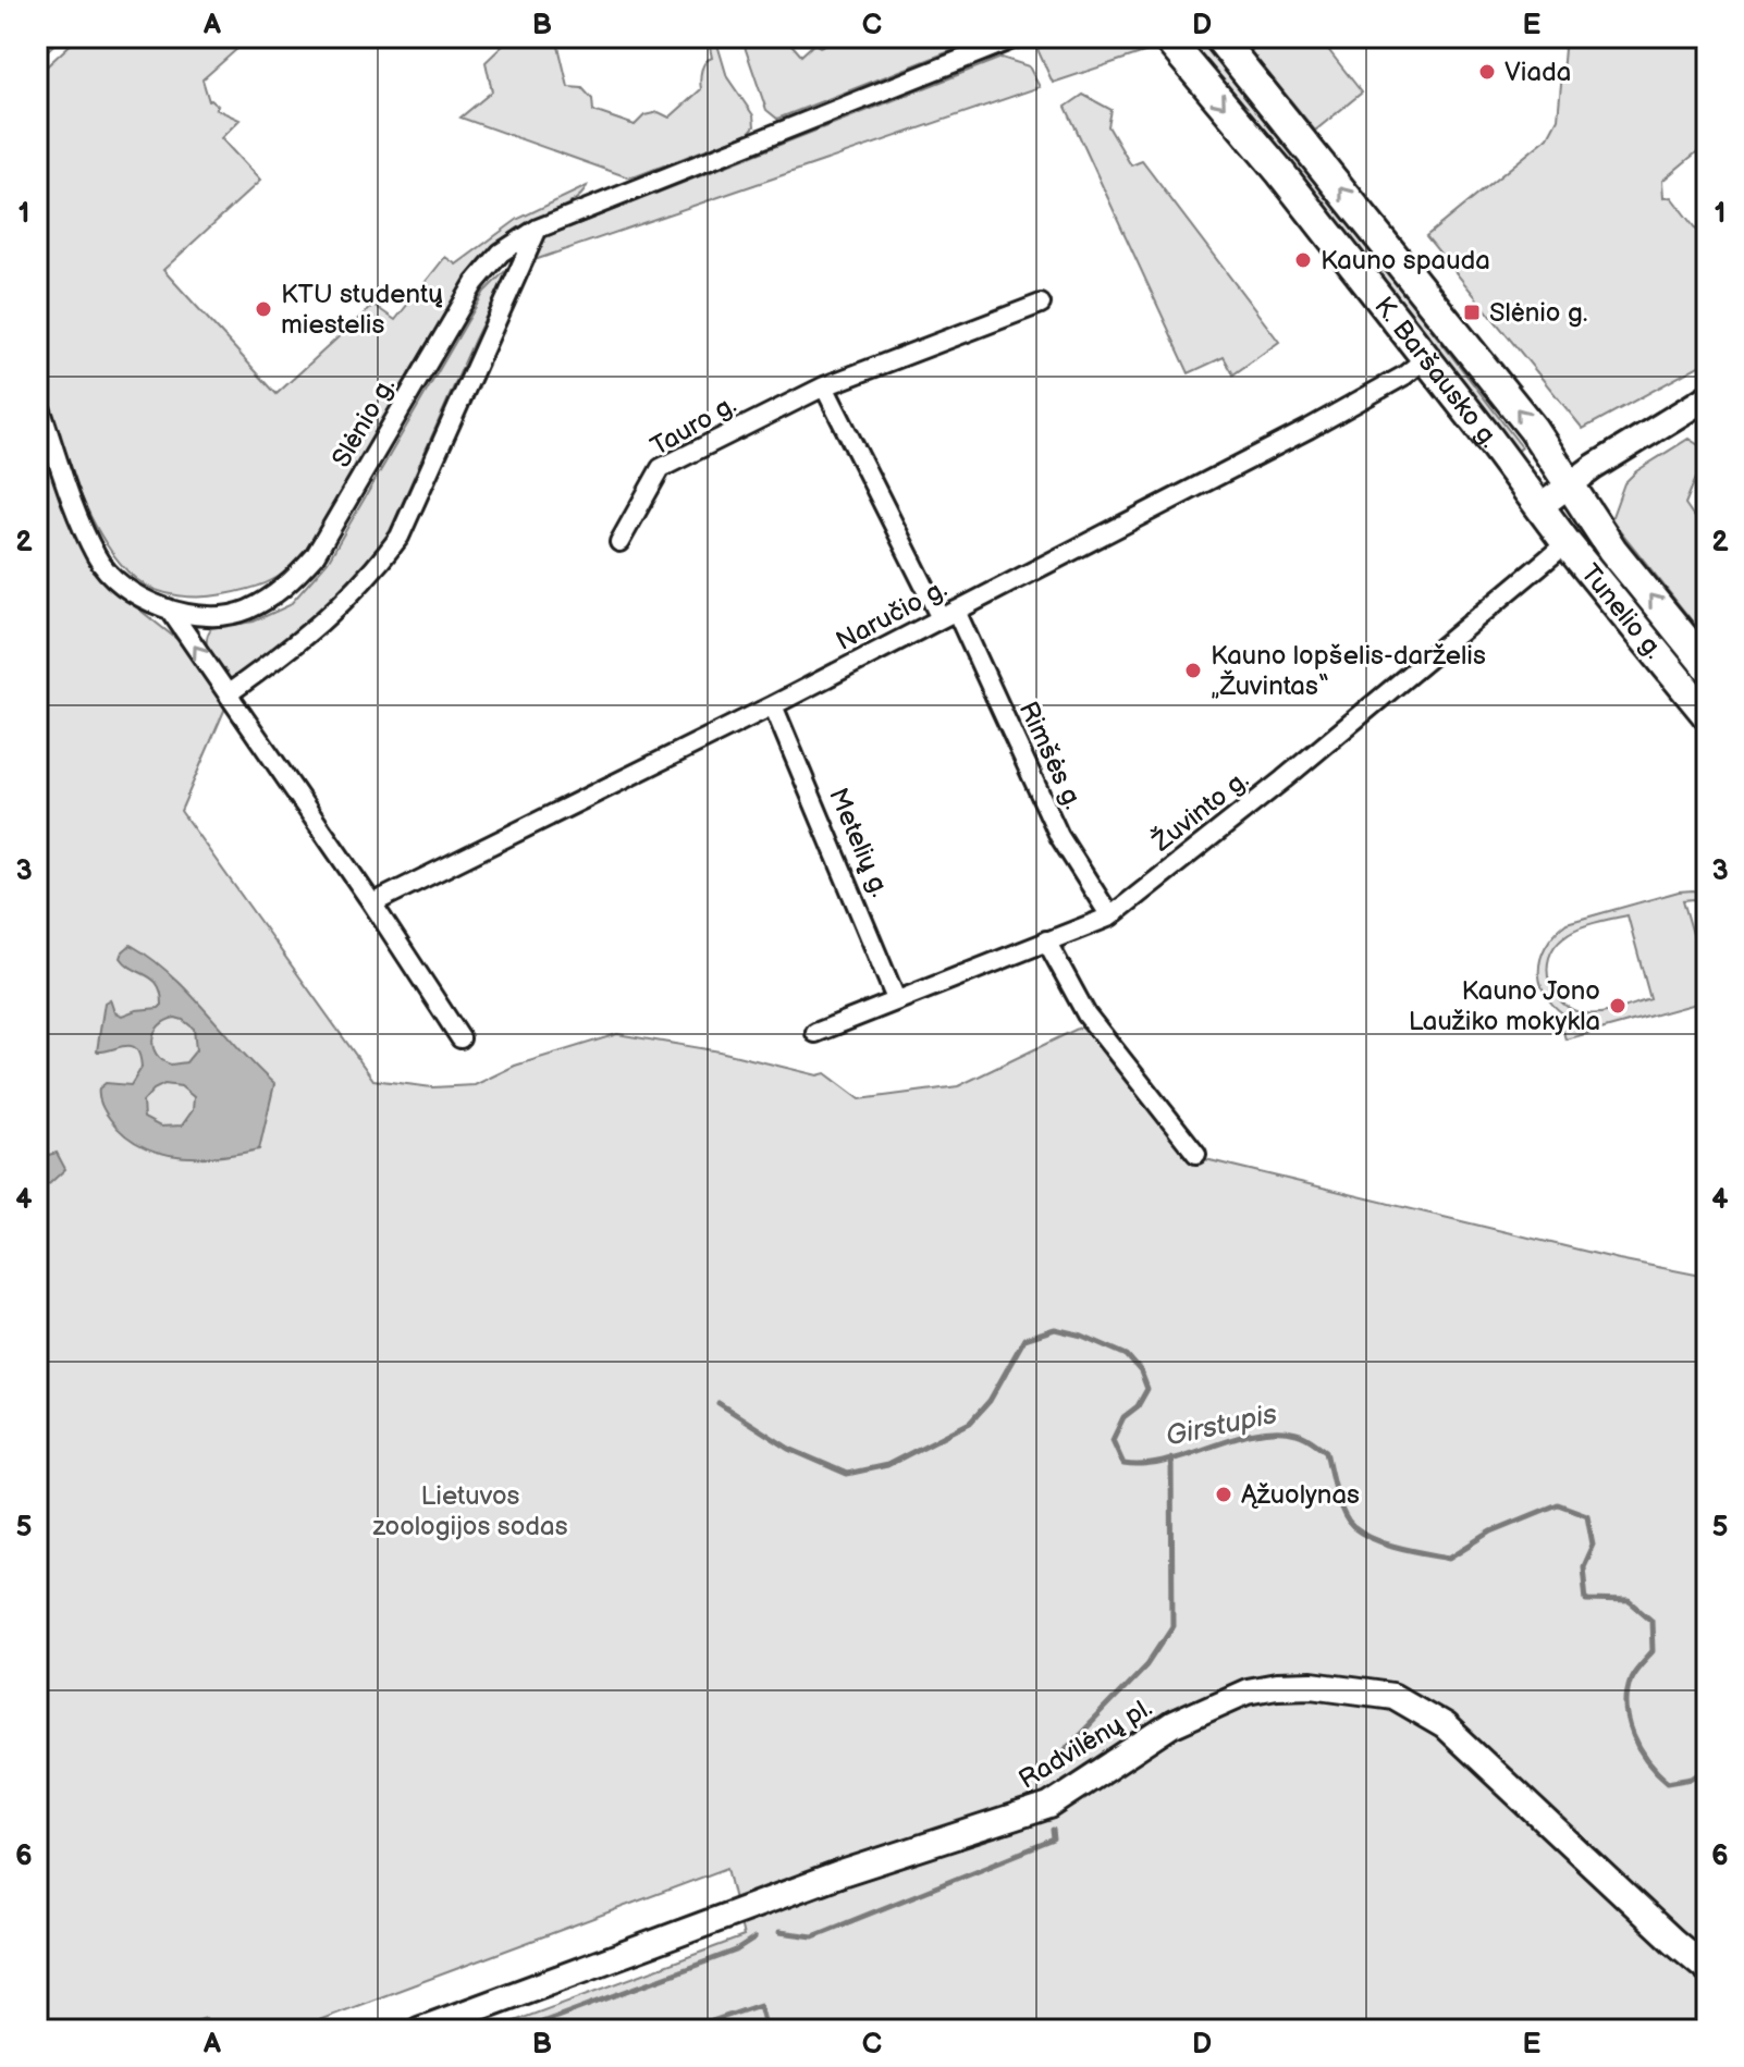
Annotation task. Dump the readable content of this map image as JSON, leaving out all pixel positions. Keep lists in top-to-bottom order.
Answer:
{
  "streets": {
    "main road": ["K. Baršausko g.", "Tunelio g."],
    "street": [
      "Slėnio g.",
      "Tauro g.",
      "Naručio g.",
      "Rimšės g.",
      "Žuvinto g.",
      "Metelių g.",
      "Radvilėnų pl."
    ]
  },
  "crossings": [
    ["K. Baršausko g.", "Tunelio g."],
    ["K. Baršausko g.", "Naručio g."],
    ["Tunelio g.", "Žuvinto g."],
    ["Naručio g.", "Rimšės g."],
    ["Naručio g.", "Metelių g."],
    ["Rimšės g.", "Žuvinto g."],
    ["Žuvinto g.", "Metelių g."]
  ],
  "water": ["Girstupis"],
  "parks": ["Lietuvos zoologijos sodas"],
  "places": {
    "other": [
      "Viada",
      "Kauno spauda",
      "KTU studentų miestelis",
      "Kauno lopšelis-darželis „Žuvintas“",
      "Kauno Jono Laužiko mokykla",
      "Ąžuolynas"
    ],
    "transit": ["Slėnio g."]
  },
  "grid": {
    "columns": [
      "A",
      "B",
      "C",
      "D",
      "E"
    ],
    "rows": [
      "1",
      "2",
      "3",
      "4",
      "5",
      "6"
    ]
  }
}
